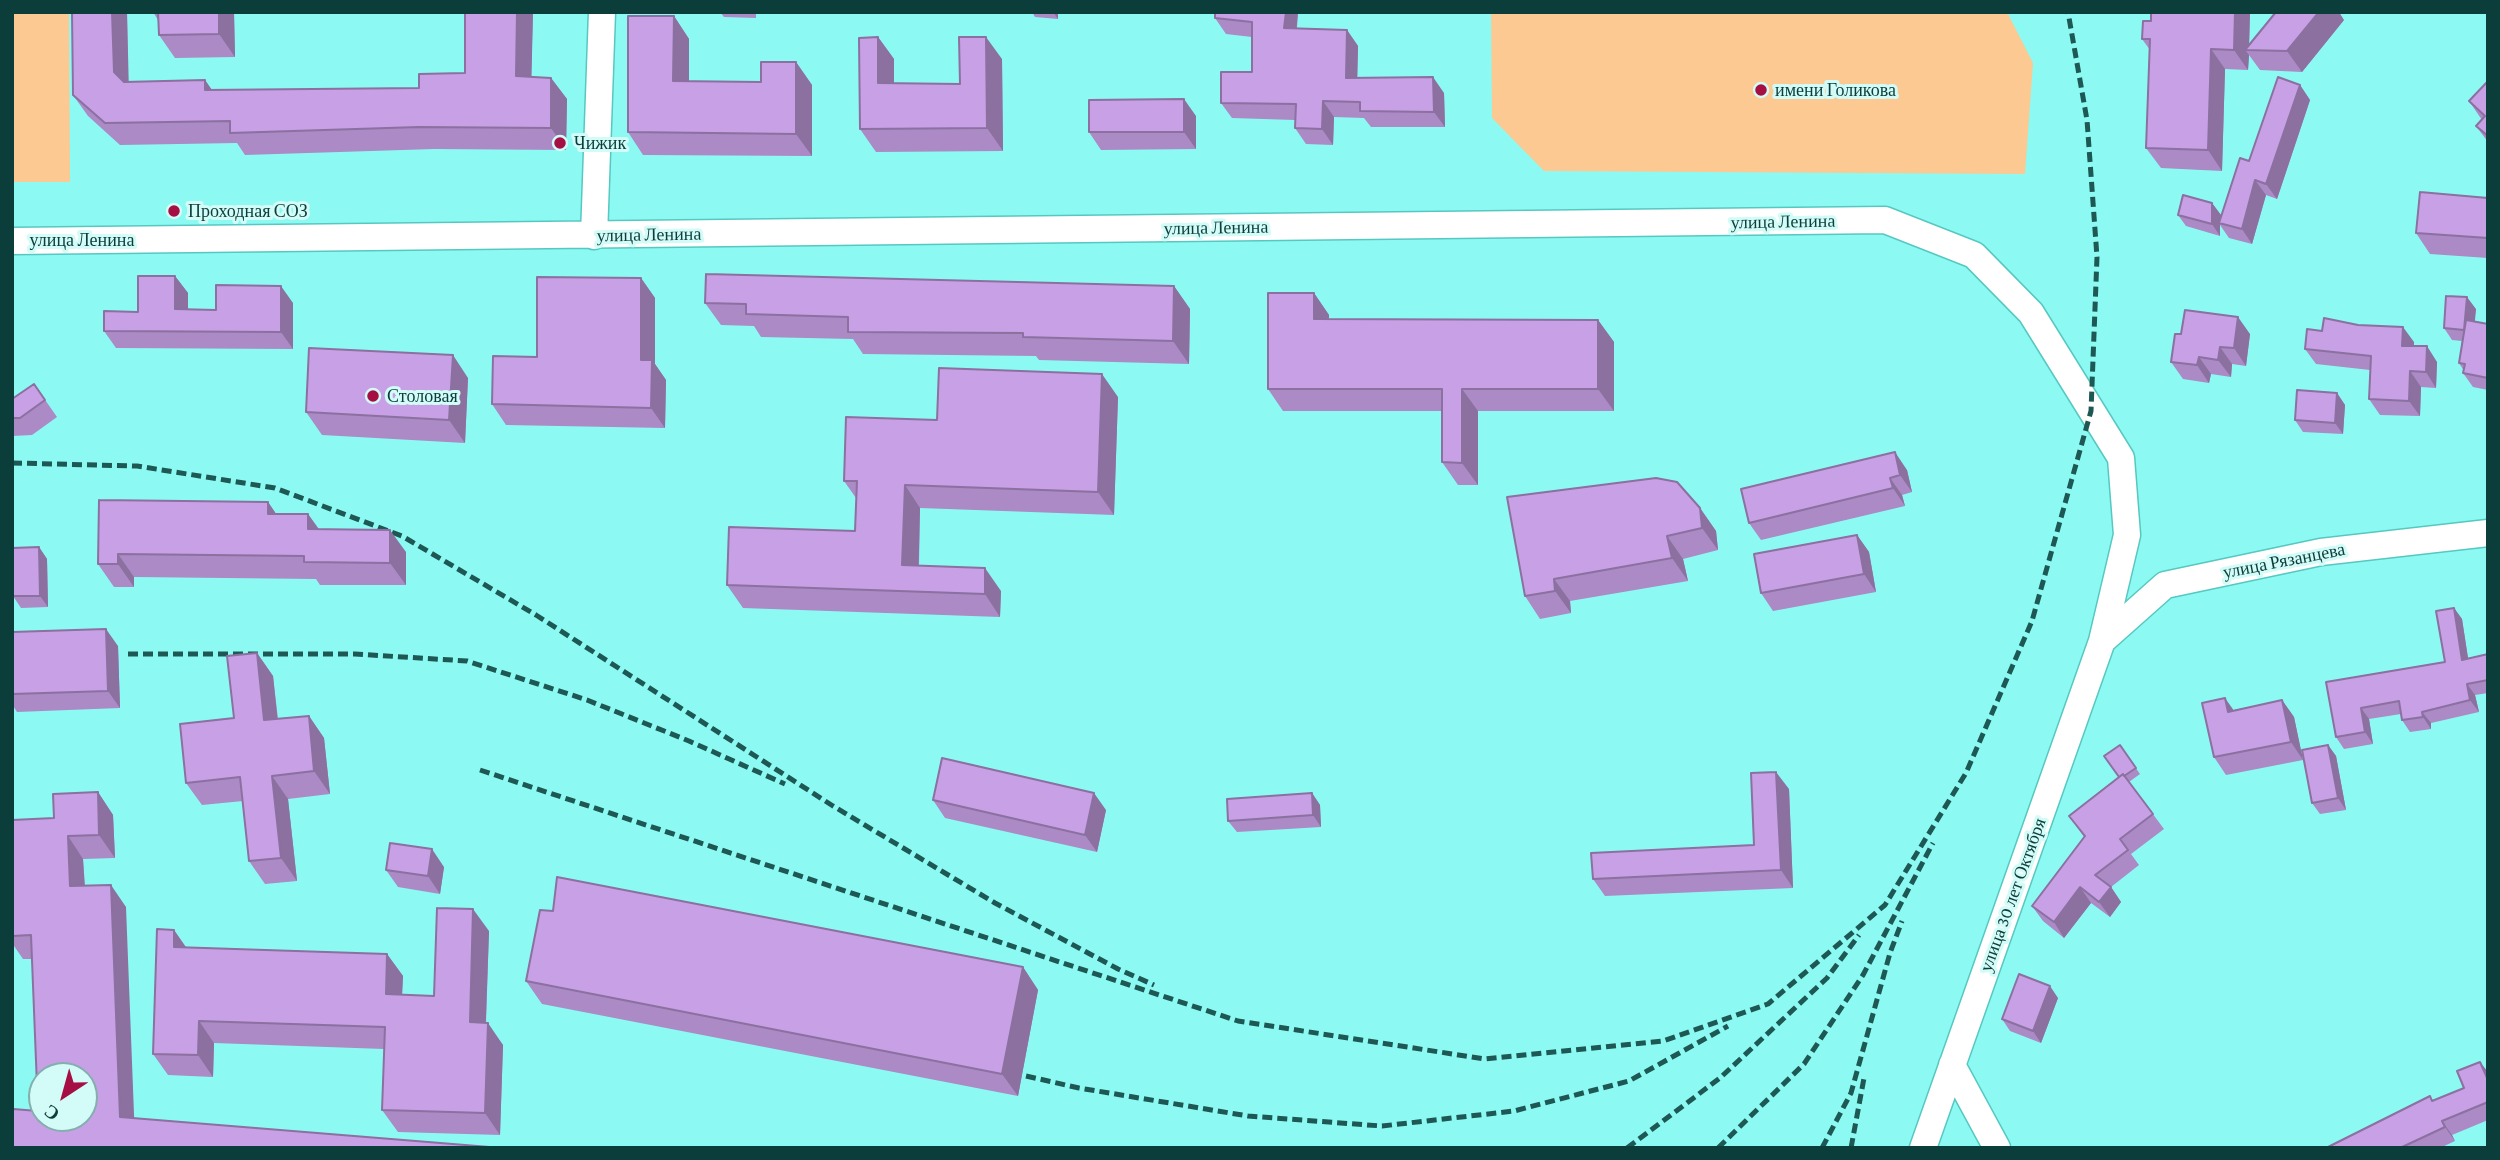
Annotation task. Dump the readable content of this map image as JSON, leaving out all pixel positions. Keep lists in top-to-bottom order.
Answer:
{
  "streets": {
    "street": ["улица Ленина", "улица Рязанцева", "улица 30 лет Октября"]
  },
  "crossings": [
    ["улица Ленина", "улица Рязанцева"],
    ["улица Ленина", "улица 30 лет Октября"],
    ["улица Рязанцева", "улица 30 лет Октября"]
  ],
  "places": [
    "имени Голикова",
    "Чижик",
    "Проходная СОЗ",
    "Столовая"
  ],
  "north": "bottom left"
}
